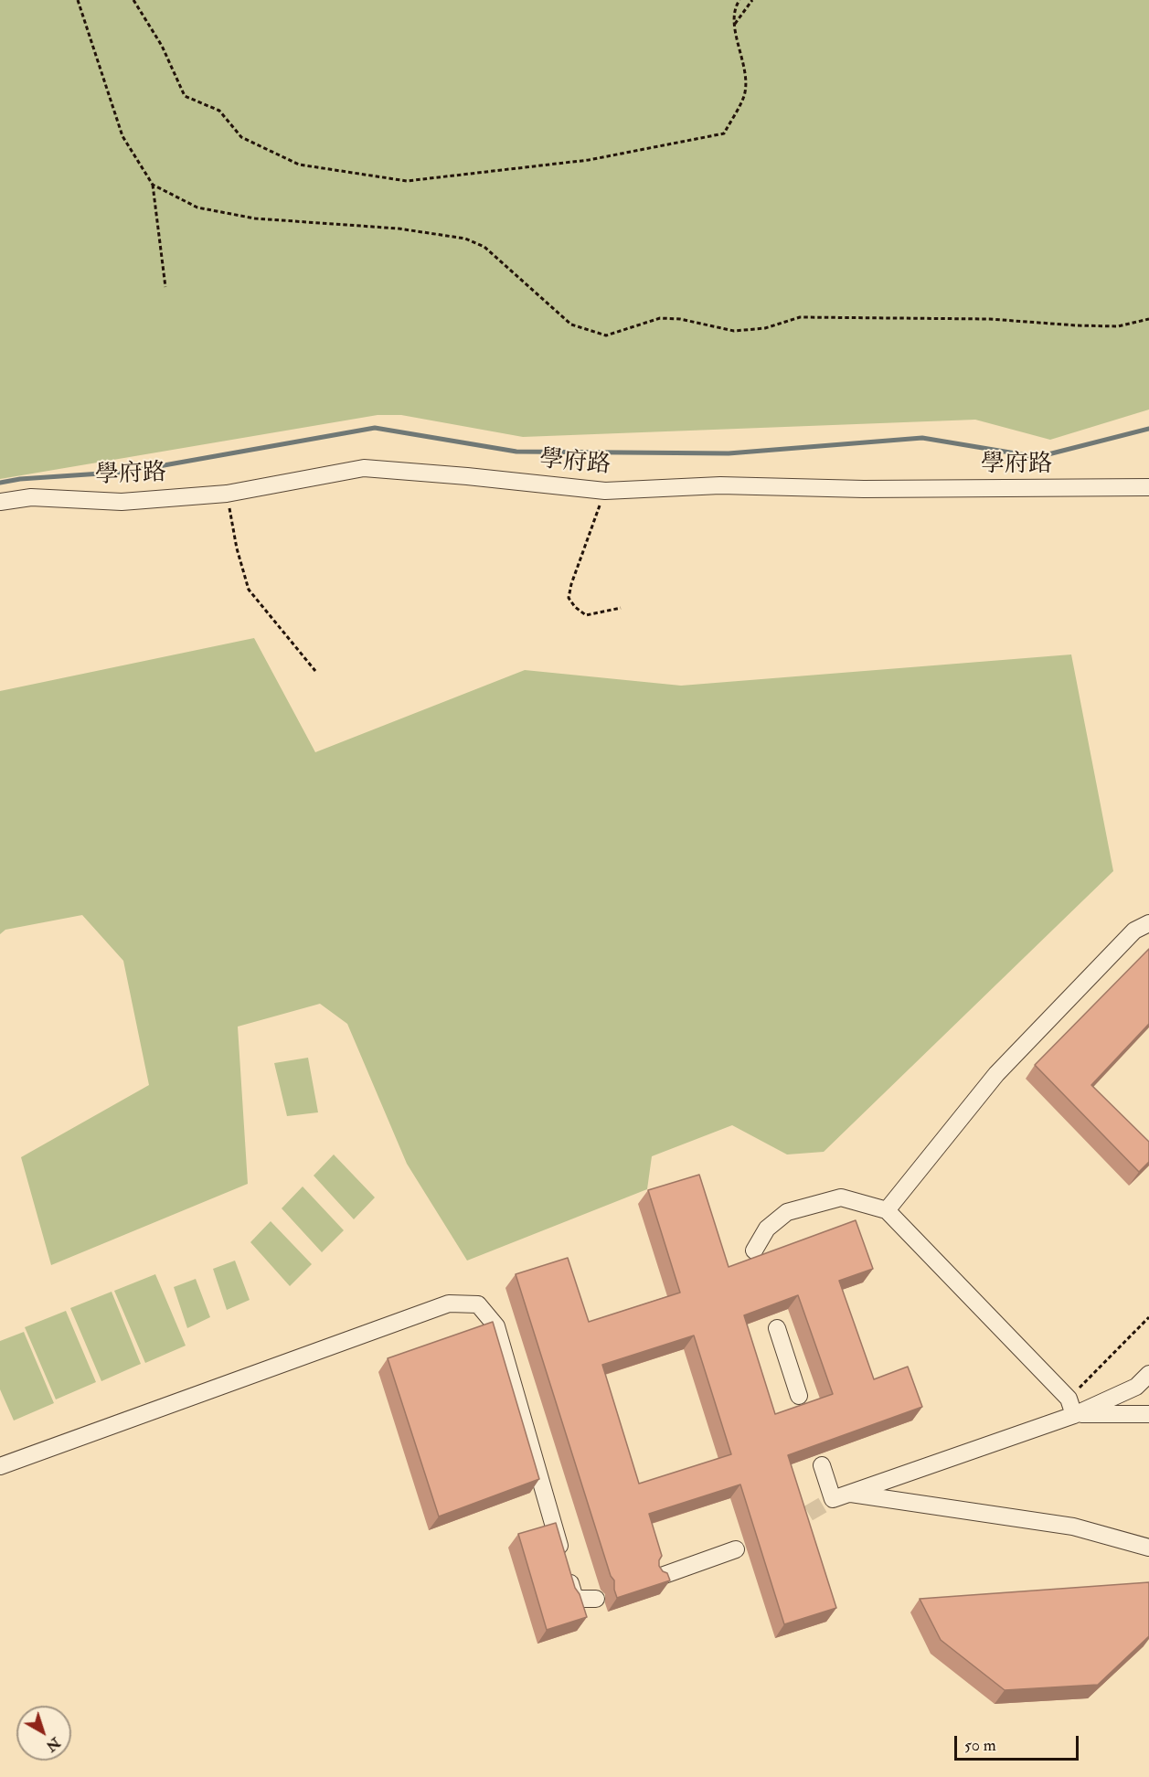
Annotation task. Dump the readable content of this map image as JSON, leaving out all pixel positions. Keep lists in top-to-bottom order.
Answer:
{
  "streets": {
    "street": ["學府路"]
  },
  "scale_bar": "50 m",
  "north": "bottom right"
}
